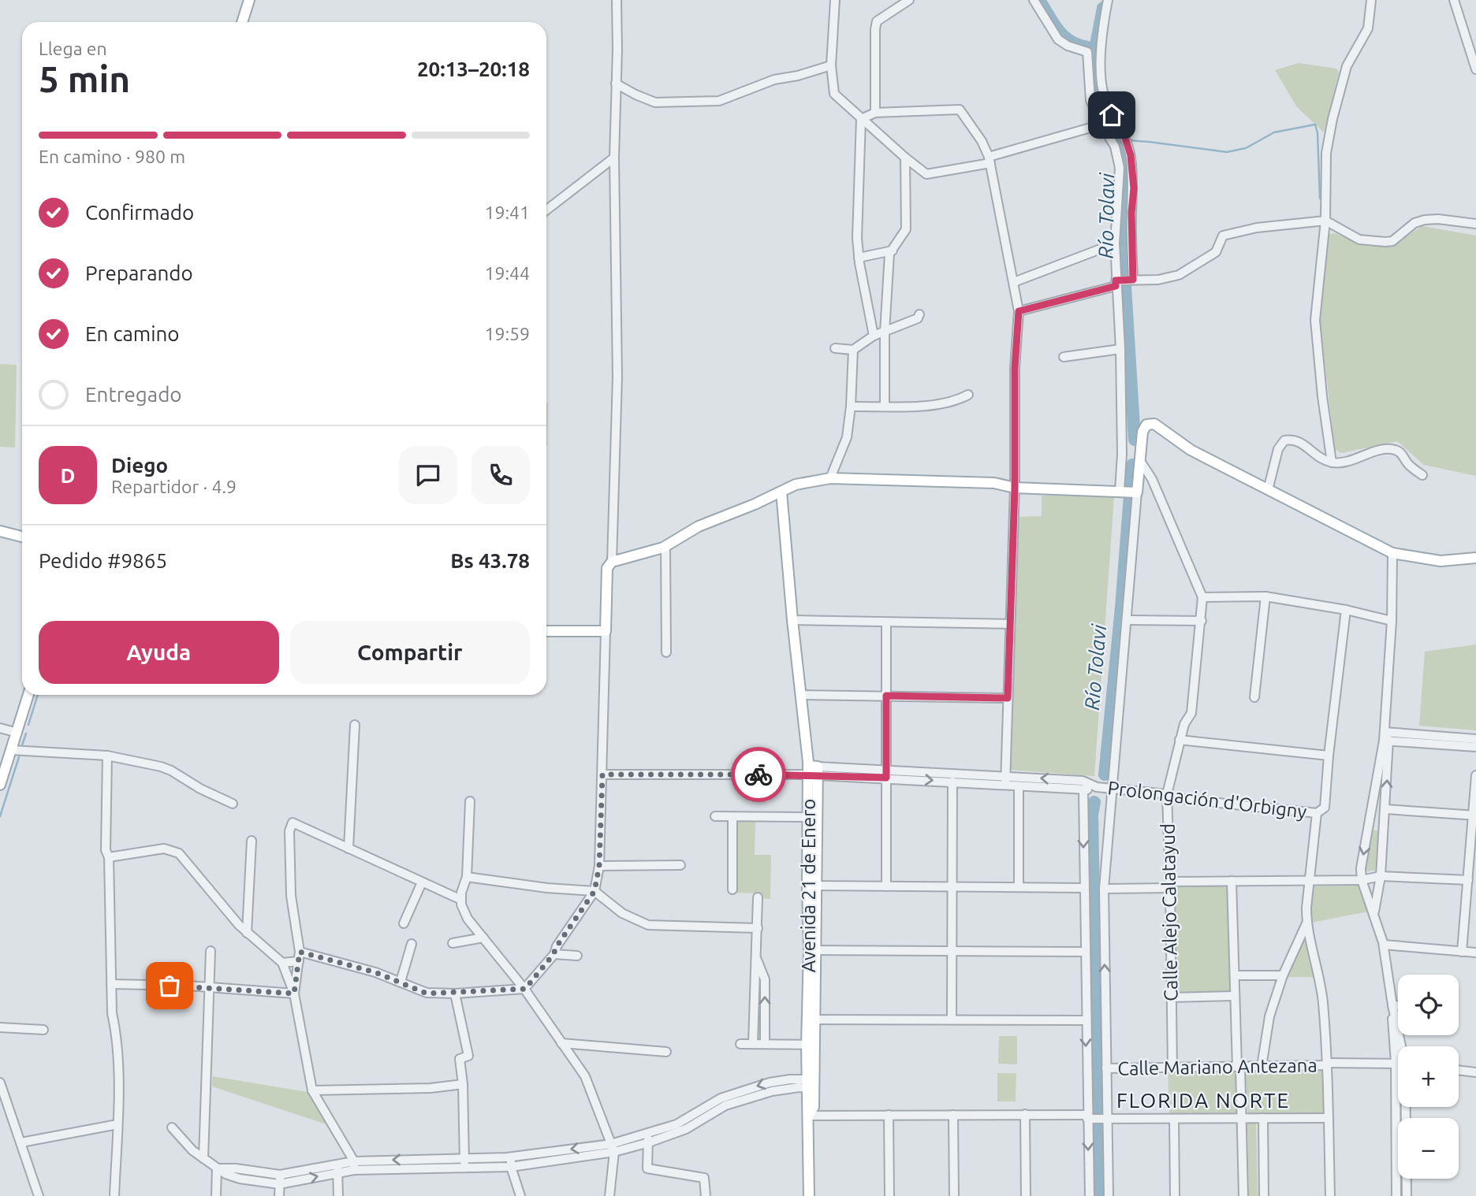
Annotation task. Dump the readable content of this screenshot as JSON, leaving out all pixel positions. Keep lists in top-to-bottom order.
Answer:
{
  "streets": {
    "main road": ["Avenida 21 de Enero"],
    "street": ["Prolongación d'Orbigny", "Calle Alejo Calatayud", "Calle Mariano Antezana"]
  },
  "crossings": [
    ["Prolongación d'Orbigny", "Avenida 21 de Enero"],
    ["Prolongación d'Orbigny", "Calle Alejo Calatayud"],
    ["Calle Alejo Calatayud", "Calle Mariano Antezana"]
  ],
  "districts": ["FLORIDA NORTE"],
  "water": ["Río Tolavi"],
  "page": {
    "heading": ["5 min", "Llega en", "20:13–20:18"],
    "panel": [
      "Diego",
      "Repartidor · 4.9",
      "Pedido #9865",
      "Bs 43.78"
    ],
    "bar": "En camino · 980 m",
    "list": [
      ["Confirmado", "19:41"],
      ["Preparando", "19:44"],
      ["En camino", "19:59"],
      "Entregado"
    ],
    "round": "D",
    "buttons": ["Ayuda", "Compartir"],
    "map_buttons": ["+", "−"]
  }
}
